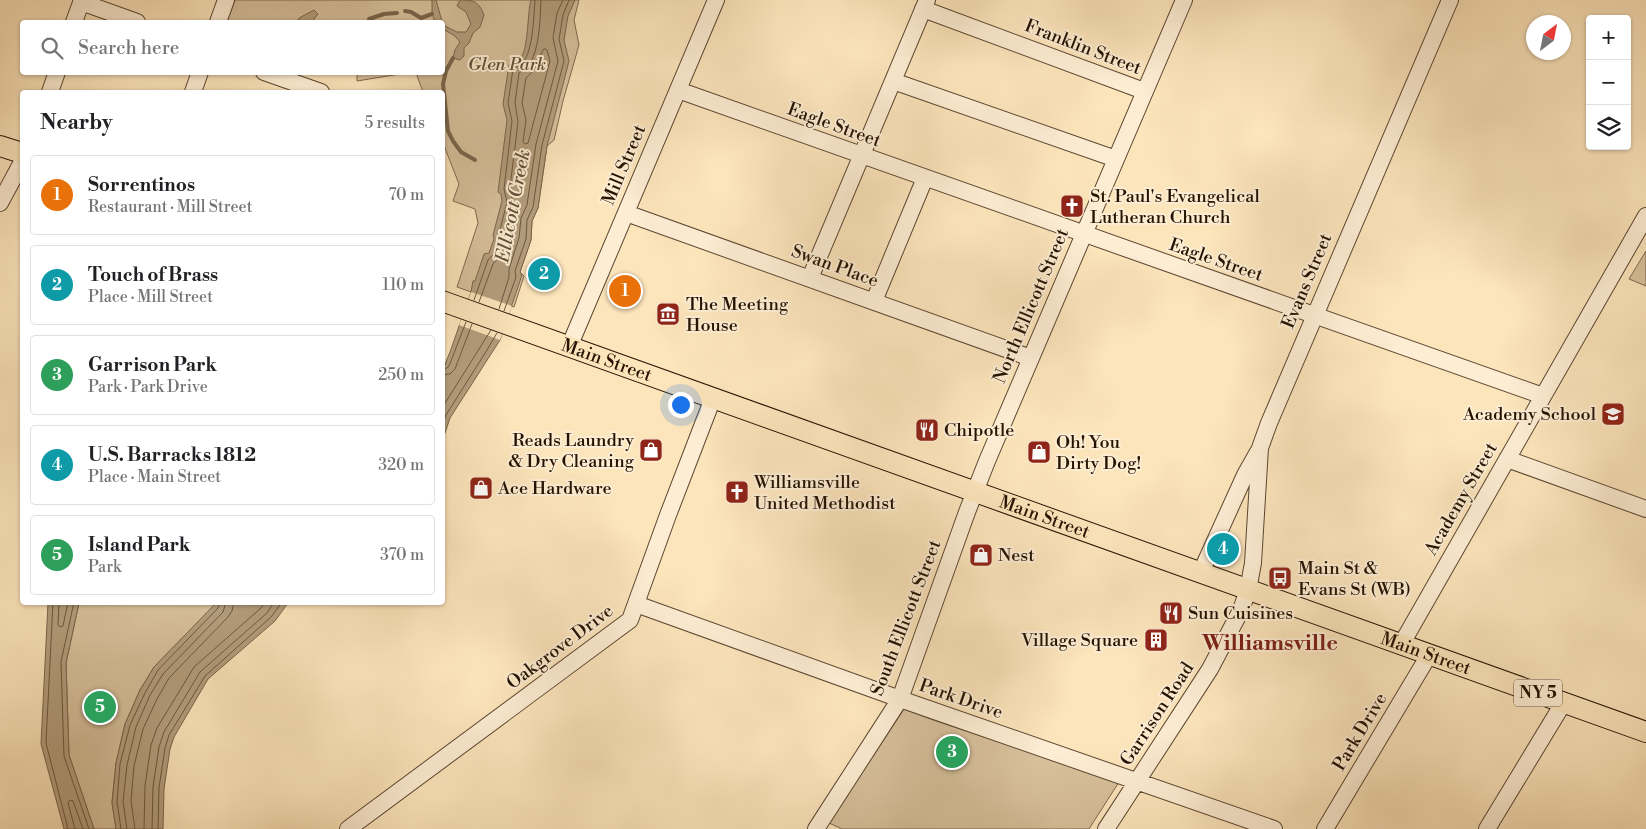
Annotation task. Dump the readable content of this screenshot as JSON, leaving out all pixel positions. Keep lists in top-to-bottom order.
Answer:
{
  "streets": {
    "main road": ["Main Street", "NY 5"],
    "street": [
      "Franklin Street",
      "Eagle Street",
      "Mill Street",
      "Swan Place",
      "Evans Street",
      "North Ellicott Street",
      "Academy Street",
      "South Ellicott Street",
      "Oakgrove Drive",
      "Park Drive",
      "Garrison Road"
    ]
  },
  "crossings": [
    ["Franklin Street", "North Ellicott Street"],
    ["Eagle Street", "Mill Street"],
    ["Eagle Street", "Evans Street"],
    ["Eagle Street", "North Ellicott Street"],
    ["Eagle Street", "Academy Street"],
    ["Mill Street", "Swan Place"],
    ["Mill Street", "Main Street"],
    ["Swan Place", "North Ellicott Street"],
    ["Evans Street", "Main Street"],
    ["Evans Street", "Garrison Road"],
    ["North Ellicott Street", "Main Street"],
    ["North Ellicott Street", "South Ellicott Street"],
    ["Main Street", "Academy Street"],
    ["Main Street", "South Ellicott Street"],
    ["Main Street", "Oakgrove Drive"],
    ["Main Street", "Park Drive"],
    ["Main Street", "Garrison Road"],
    ["South Ellicott Street", "Park Drive"],
    ["Oakgrove Drive", "Park Drive"],
    ["Park Drive", "Garrison Road"]
  ],
  "districts": ["Williamsville"],
  "water": ["Ellicott Creek"],
  "parks": ["Glen Park"],
  "places": {
    "church": ["St. Paul's Evangelical Lutheran Church", "Williamsville United Methodist"],
    "museum": ["The Meeting House"],
    "school or university": ["Academy School"],
    "restaurant": ["Chipotle", "Sun Cuisines"],
    "shop": [
      "Reads Laundry & Dry Cleaning",
      "Oh! You Dirty Dog!",
      "Ace Hardware",
      "Nest"
    ],
    "bus stop": ["Main St & Evans St (WB)"],
    "building": ["Village Square"]
  },
  "north": "top right",
  "page": {
    "map_buttons": ["+", "−"],
    "search": "Search here",
    "heading": ["Nearby", "5 results"],
    "list": [
      {
        "mark": "1",
        "name": "Sorrentinos",
        "note": "Restaurant · Mill Street",
        "value": "70 m"
      },
      {
        "mark": "2",
        "name": "Touch of Brass",
        "note": "Place · Mill Street",
        "value": "110 m"
      },
      {
        "mark": "3",
        "name": "Garrison Park",
        "note": "Park · Park Drive",
        "value": "250 m"
      },
      {
        "mark": "4",
        "name": "U.S. Barracks 1812",
        "note": "Place · Main Street",
        "value": "320 m"
      },
      {
        "mark": "5",
        "name": "Island Park",
        "note": "Park",
        "value": "370 m"
      }
    ],
    "pins": [
      "2",
      "1",
      "4",
      "5",
      "3"
    ]
  }
}
